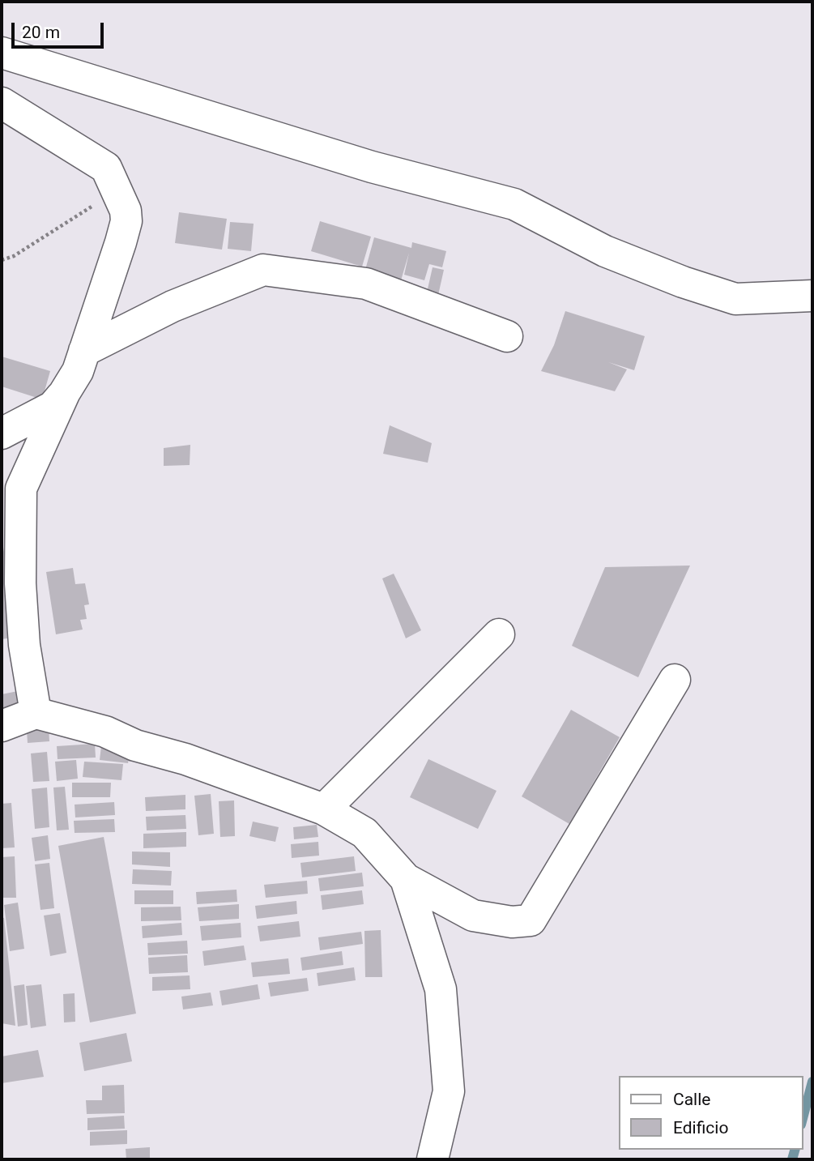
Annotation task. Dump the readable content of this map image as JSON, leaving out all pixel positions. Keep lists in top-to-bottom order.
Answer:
{
  "legend": ["Calle", "Edificio"],
  "scale_bar": "20 m"
}
